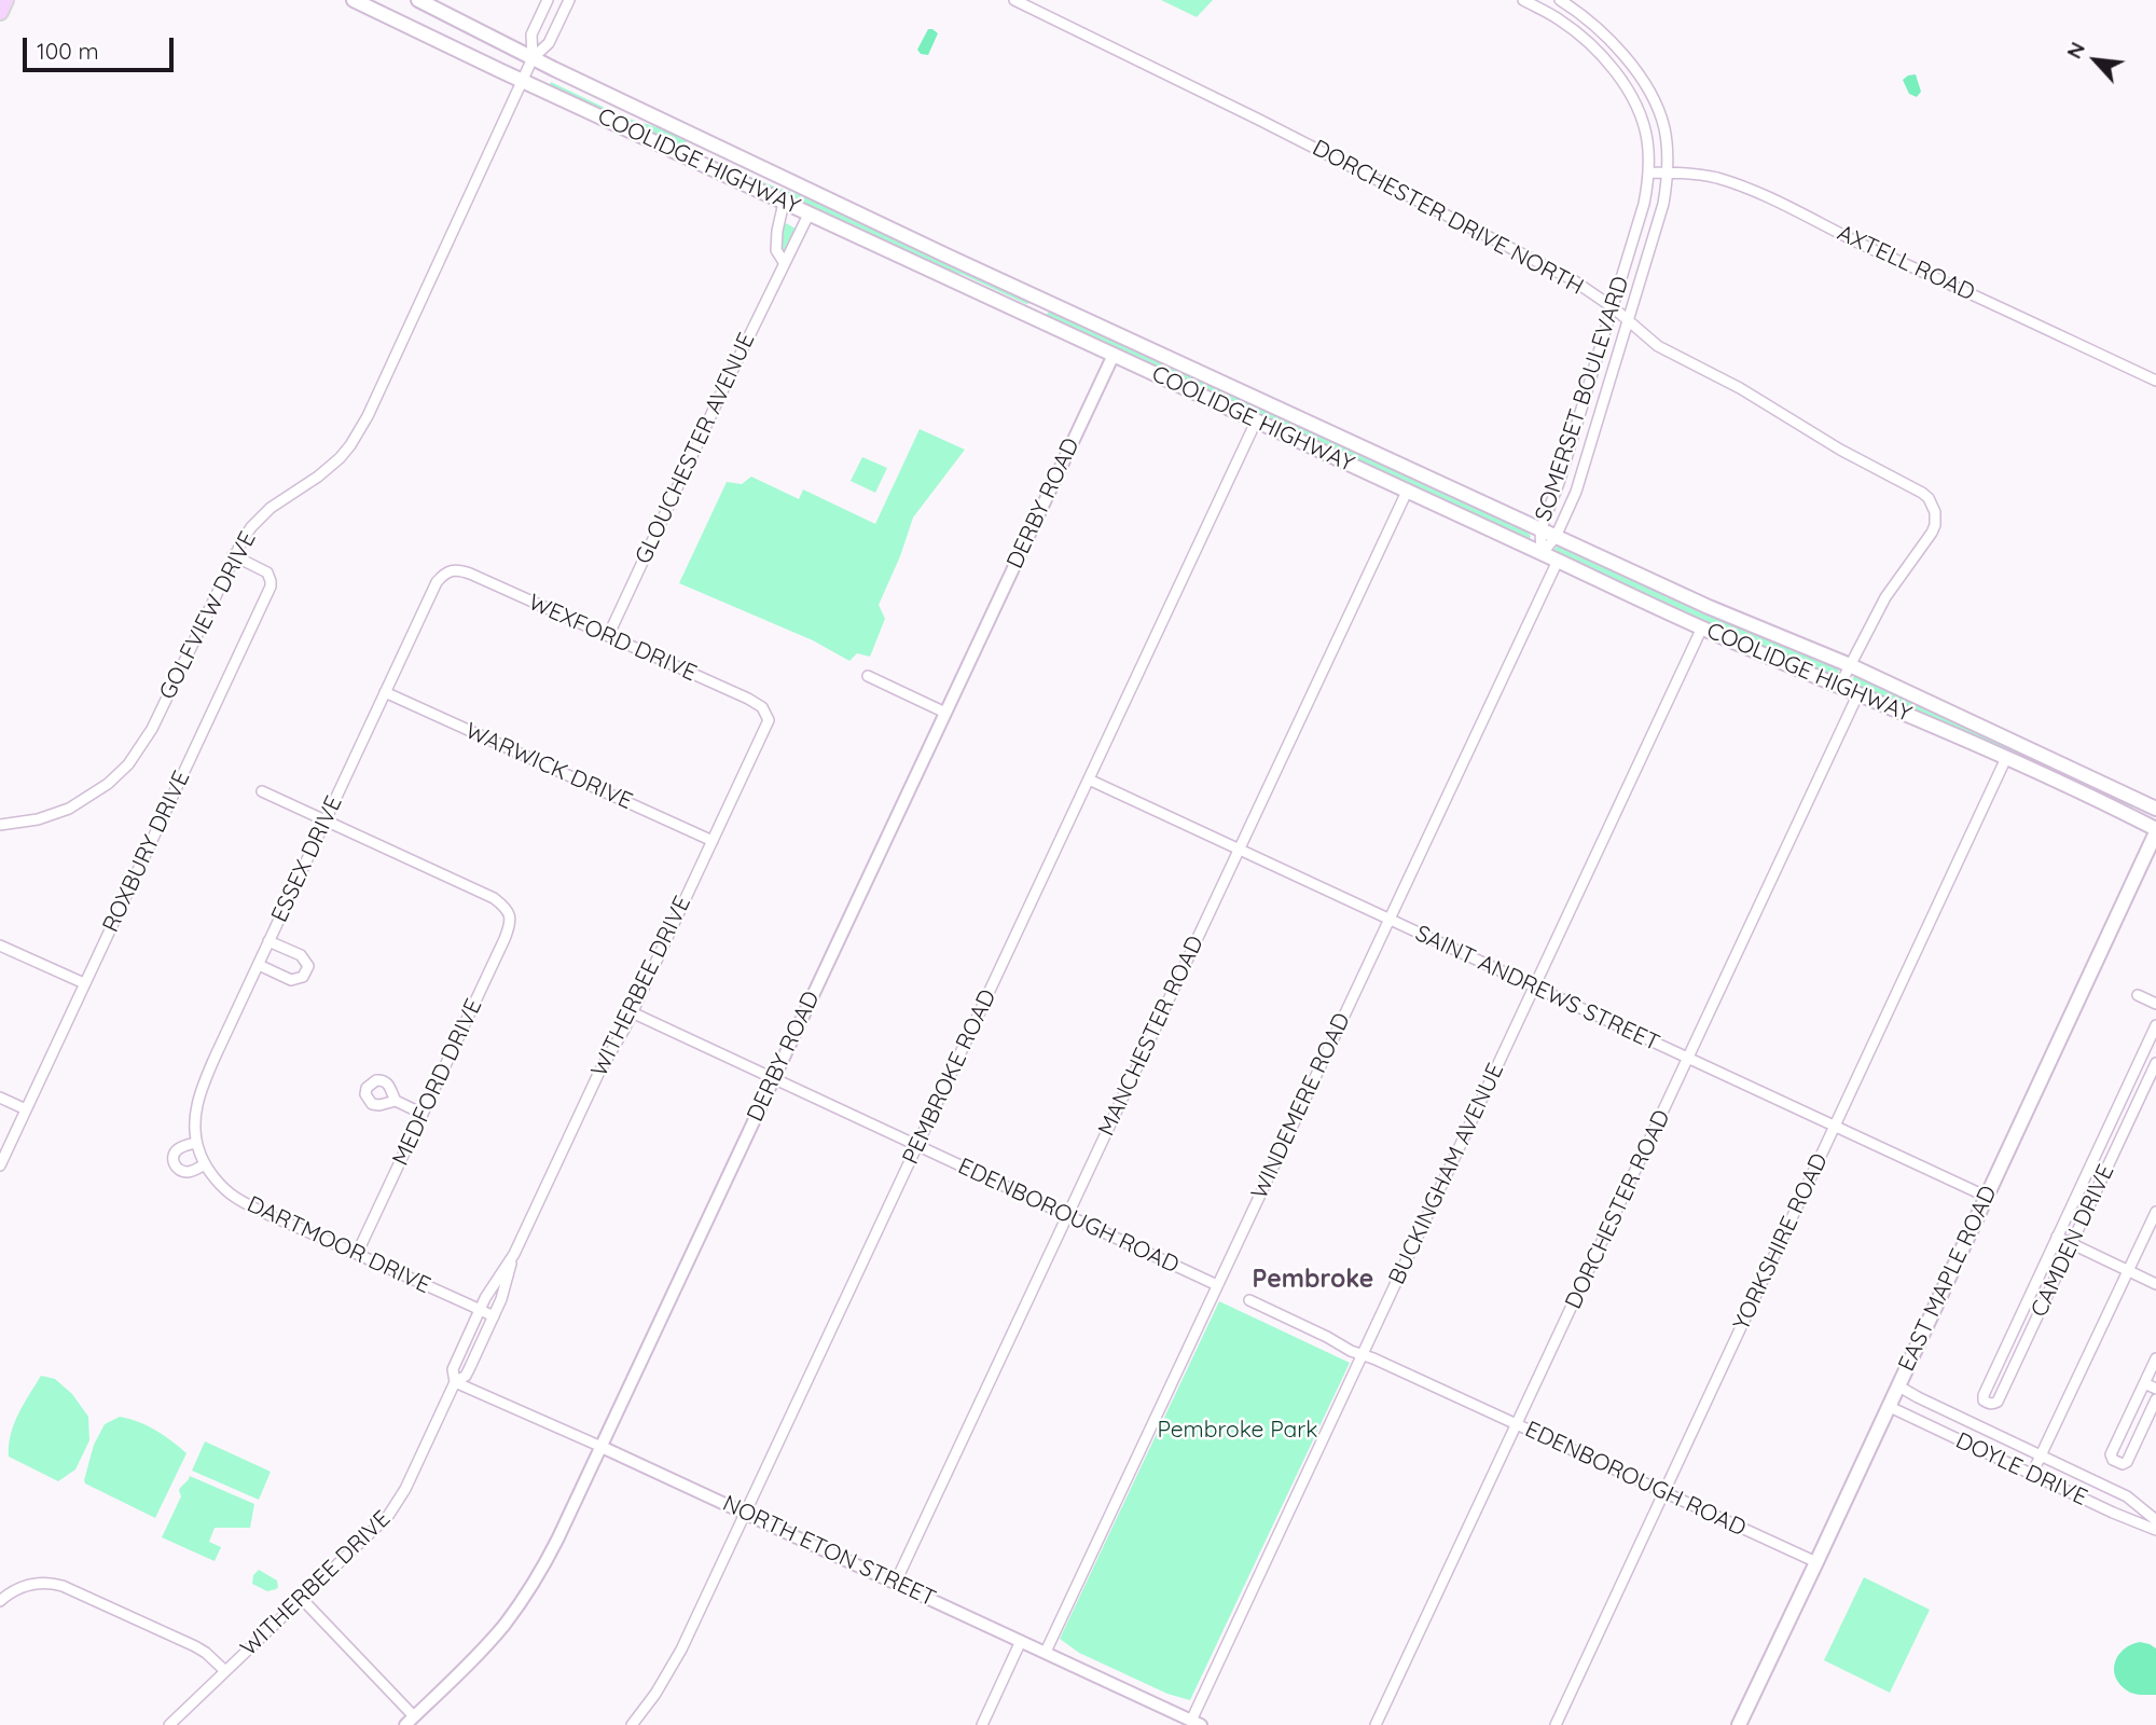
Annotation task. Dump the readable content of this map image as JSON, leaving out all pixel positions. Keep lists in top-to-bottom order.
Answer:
{
  "streets": {
    "main road": ["COOLIDGE HIGHWAY", "EAST MAPLE ROAD"],
    "street": [
      "DORCHESTER DRIVE NORTH",
      "AXTELL ROAD",
      "SOMERSET BOULEVARD",
      "GLOUCHESTER AVENUE",
      "DERBY ROAD",
      "GOLFVIEW DRIVE",
      "WEXFORD DRIVE",
      "WARWICK DRIVE",
      "ROXBURY DRIVE",
      "ESSEX DRIVE",
      "WITHERBEE DRIVE",
      "SAINT ANDREWS STREET",
      "MANCHESTER ROAD",
      "PEMBROKE ROAD",
      "MEDFORD DRIVE",
      "WINDEMERE ROAD",
      "BUCKINGHAM AVENUE",
      "DORCHESTER ROAD",
      "EDENBOROUGH ROAD",
      "CAMDEN DRIVE",
      "YORKSHIRE ROAD",
      "DARTMOOR DRIVE",
      "DOYLE DRIVE",
      "NORTH ETON STREET"
    ]
  },
  "crossings": [
    ["COOLIDGE HIGHWAY", "DORCHESTER DRIVE NORTH"],
    ["COOLIDGE HIGHWAY", "SOMERSET BOULEVARD"],
    ["COOLIDGE HIGHWAY", "GLOUCHESTER AVENUE"],
    ["COOLIDGE HIGHWAY", "DERBY ROAD"],
    ["COOLIDGE HIGHWAY", "GOLFVIEW DRIVE"],
    ["COOLIDGE HIGHWAY", "MANCHESTER ROAD"],
    ["COOLIDGE HIGHWAY", "PEMBROKE ROAD"],
    ["COOLIDGE HIGHWAY", "WINDEMERE ROAD"],
    ["COOLIDGE HIGHWAY", "BUCKINGHAM AVENUE"],
    ["COOLIDGE HIGHWAY", "DORCHESTER ROAD"],
    ["COOLIDGE HIGHWAY", "YORKSHIRE ROAD"],
    ["COOLIDGE HIGHWAY", "EAST MAPLE ROAD"],
    ["DORCHESTER DRIVE NORTH", "SOMERSET BOULEVARD"],
    ["AXTELL ROAD", "SOMERSET BOULEVARD"],
    ["GLOUCHESTER AVENUE", "WEXFORD DRIVE"],
    ["DERBY ROAD", "EDENBOROUGH ROAD"],
    ["DERBY ROAD", "NORTH ETON STREET"],
    ["GOLFVIEW DRIVE", "ROXBURY DRIVE"],
    ["WEXFORD DRIVE", "ESSEX DRIVE"],
    ["WEXFORD DRIVE", "WITHERBEE DRIVE"],
    ["WARWICK DRIVE", "ESSEX DRIVE"],
    ["WARWICK DRIVE", "WITHERBEE DRIVE"],
    ["ESSEX DRIVE", "MEDFORD DRIVE"],
    ["ESSEX DRIVE", "DARTMOOR DRIVE"],
    ["WITHERBEE DRIVE", "EDENBOROUGH ROAD"],
    ["WITHERBEE DRIVE", "DARTMOOR DRIVE"],
    ["WITHERBEE DRIVE", "NORTH ETON STREET"],
    ["SAINT ANDREWS STREET", "MANCHESTER ROAD"],
    ["SAINT ANDREWS STREET", "PEMBROKE ROAD"],
    ["SAINT ANDREWS STREET", "WINDEMERE ROAD"],
    ["SAINT ANDREWS STREET", "BUCKINGHAM AVENUE"],
    ["SAINT ANDREWS STREET", "DORCHESTER ROAD"],
    ["SAINT ANDREWS STREET", "YORKSHIRE ROAD"],
    ["SAINT ANDREWS STREET", "EAST MAPLE ROAD"],
    ["MANCHESTER ROAD", "EDENBOROUGH ROAD"],
    ["MANCHESTER ROAD", "NORTH ETON STREET"],
    ["PEMBROKE ROAD", "EDENBOROUGH ROAD"],
    ["PEMBROKE ROAD", "NORTH ETON STREET"],
    ["MEDFORD DRIVE", "DARTMOOR DRIVE"],
    ["WINDEMERE ROAD", "EDENBOROUGH ROAD"],
    ["WINDEMERE ROAD", "NORTH ETON STREET"],
    ["BUCKINGHAM AVENUE", "EDENBOROUGH ROAD"],
    ["BUCKINGHAM AVENUE", "NORTH ETON STREET"],
    ["DORCHESTER ROAD", "EDENBOROUGH ROAD"],
    ["EDENBOROUGH ROAD", "YORKSHIRE ROAD"],
    ["EDENBOROUGH ROAD", "EAST MAPLE ROAD"],
    ["EAST MAPLE ROAD", "DOYLE DRIVE"]
  ],
  "districts": ["Pembroke"],
  "parks": ["Pembroke Park"],
  "scale_bar": "100 m",
  "north": "top left"
}
